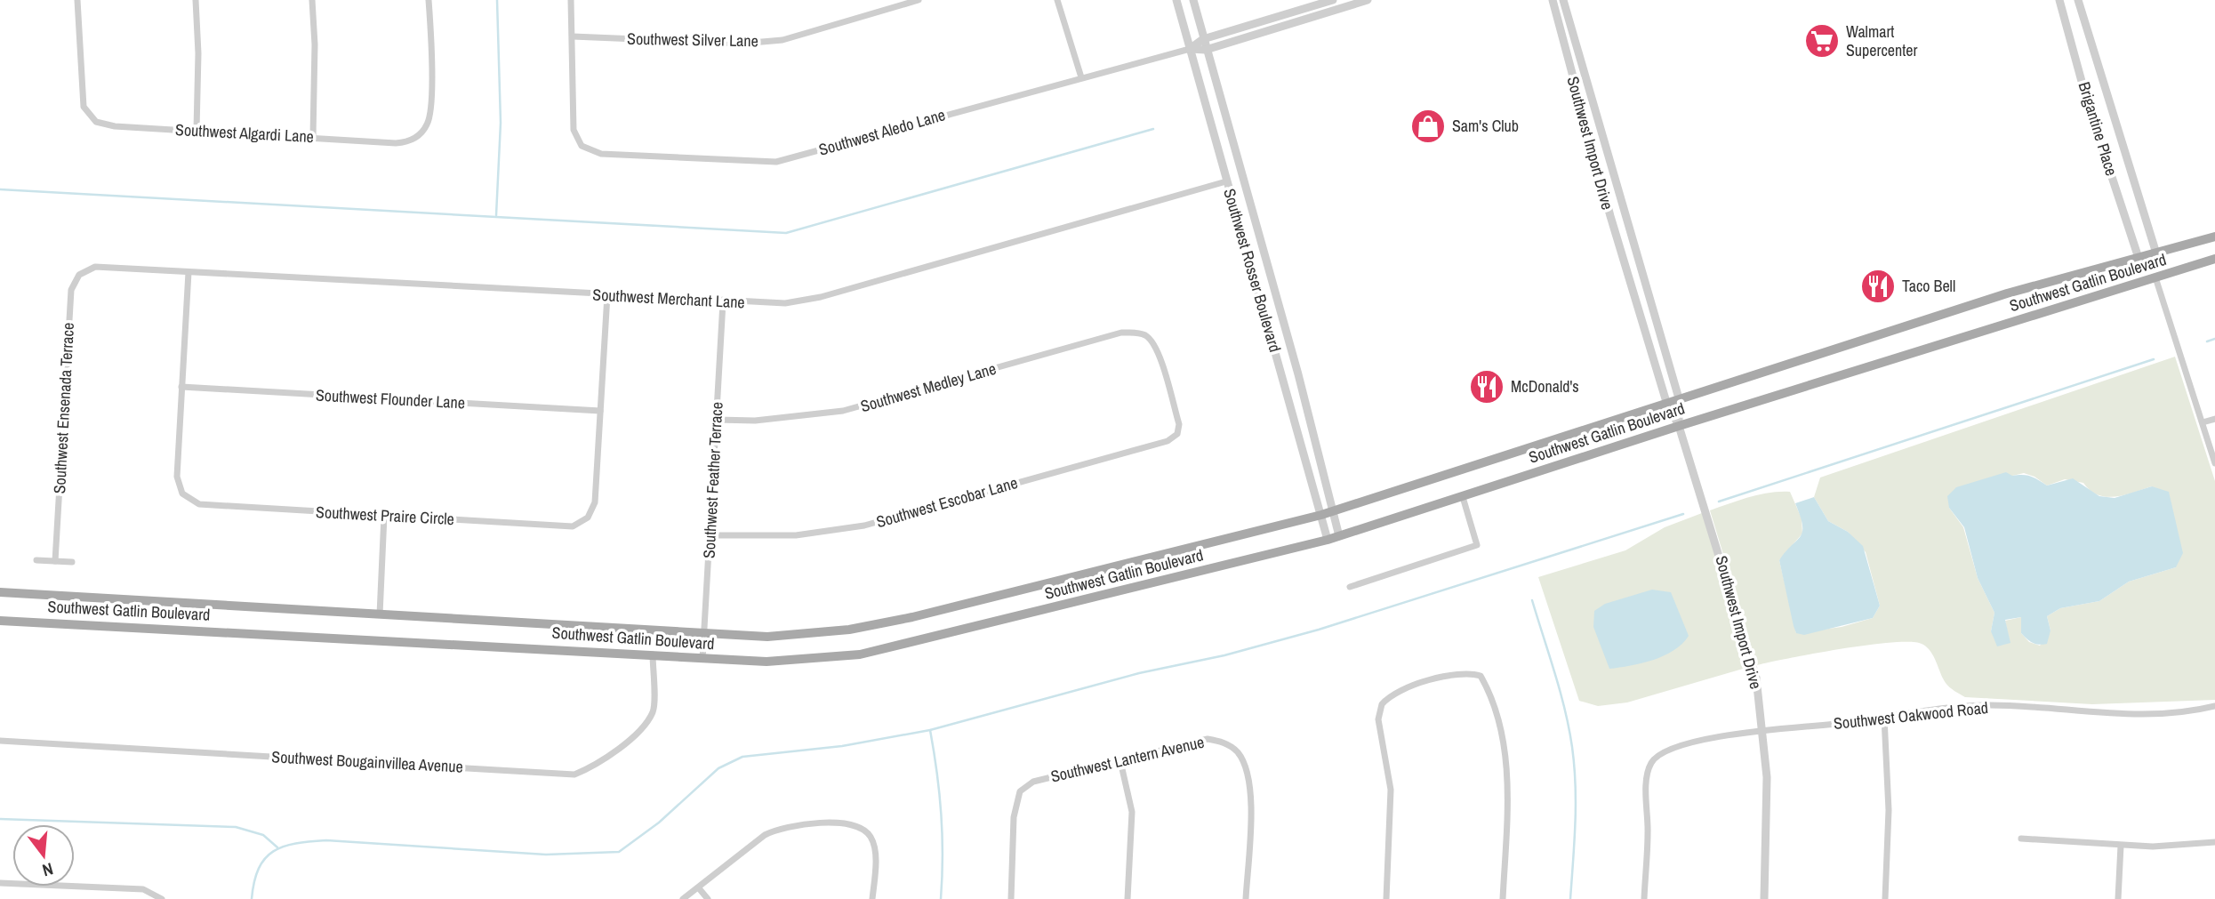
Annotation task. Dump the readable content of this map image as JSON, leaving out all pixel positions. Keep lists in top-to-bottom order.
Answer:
{
  "streets": {
    "main road": ["Southwest Gatlin Boulevard"],
    "street": [
      "Southwest Silver Lane",
      "Brigantine Place",
      "Southwest Aledo Lane",
      "Southwest Algardi Lane",
      "Southwest Import Drive",
      "Southwest Rosser Boulevard",
      "Southwest Merchant Lane",
      "Southwest Medley Lane",
      "Southwest Flounder Lane",
      "Southwest Ensenada Terrace",
      "Southwest Feather Terrace",
      "Southwest Escobar Lane",
      "Southwest Praire Circle",
      "Southwest Oakwood Road",
      "Southwest Lantern Avenue",
      "Southwest Bougainvillea Avenue"
    ]
  },
  "crossings": [
    ["Southwest Silver Lane", "Southwest Aledo Lane"],
    ["Brigantine Place", "Southwest Gatlin Boulevard"],
    ["Southwest Aledo Lane", "Southwest Rosser Boulevard"],
    ["Southwest Import Drive", "Southwest Gatlin Boulevard"],
    ["Southwest Import Drive", "Southwest Oakwood Road"],
    ["Southwest Rosser Boulevard", "Southwest Gatlin Boulevard"],
    ["Southwest Rosser Boulevard", "Southwest Merchant Lane"],
    ["Southwest Gatlin Boulevard", "Southwest Feather Terrace"],
    ["Southwest Gatlin Boulevard", "Southwest Bougainvillea Avenue"],
    ["Southwest Merchant Lane", "Southwest Ensenada Terrace"],
    ["Southwest Merchant Lane", "Southwest Feather Terrace"],
    ["Southwest Merchant Lane", "Southwest Praire Circle"],
    ["Southwest Medley Lane", "Southwest Feather Terrace"],
    ["Southwest Medley Lane", "Southwest Escobar Lane"],
    ["Southwest Flounder Lane", "Southwest Praire Circle"],
    ["Southwest Feather Terrace", "Southwest Escobar Lane"]
  ],
  "places": {
    "supermarket": ["Walmart Supercenter"],
    "shop": ["Sam's Club"],
    "restaurant": ["Taco Bell", "McDonald's"]
  },
  "north": "bottom"
}
